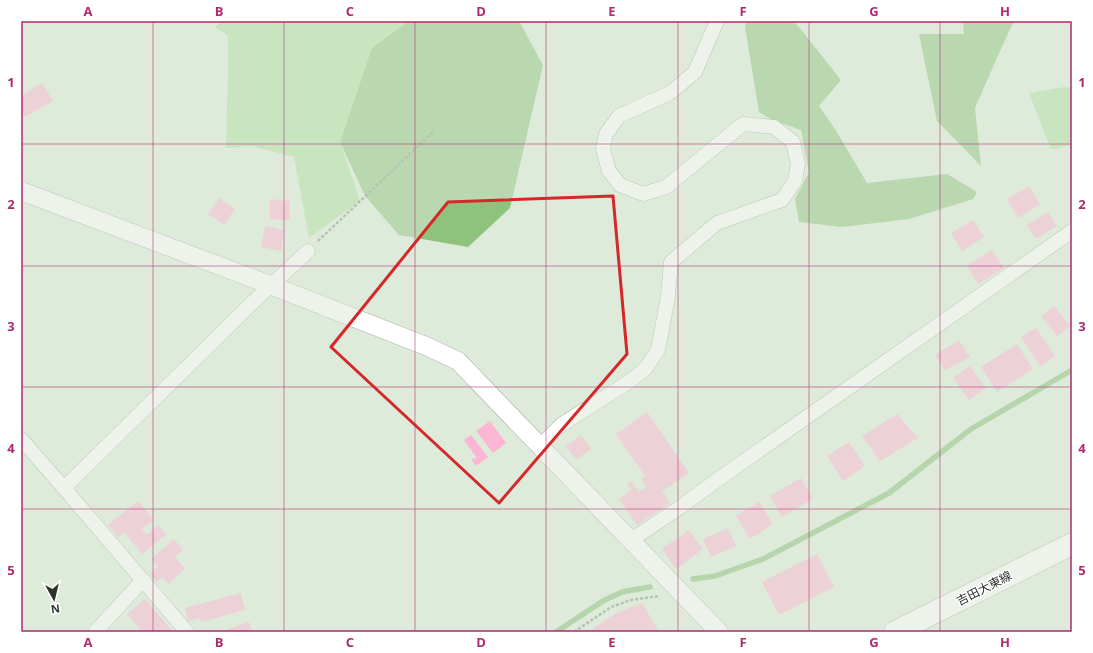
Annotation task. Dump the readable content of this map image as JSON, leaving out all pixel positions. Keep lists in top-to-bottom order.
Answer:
{
  "streets": {
    "main road": ["吉田大東線"]
  },
  "north": "bottom",
  "grid": {
    "columns": [
      "A",
      "B",
      "C",
      "D",
      "E",
      "F",
      "G",
      "H"
    ],
    "rows": [
      "1",
      "2",
      "3",
      "4",
      "5"
    ]
  }
}
